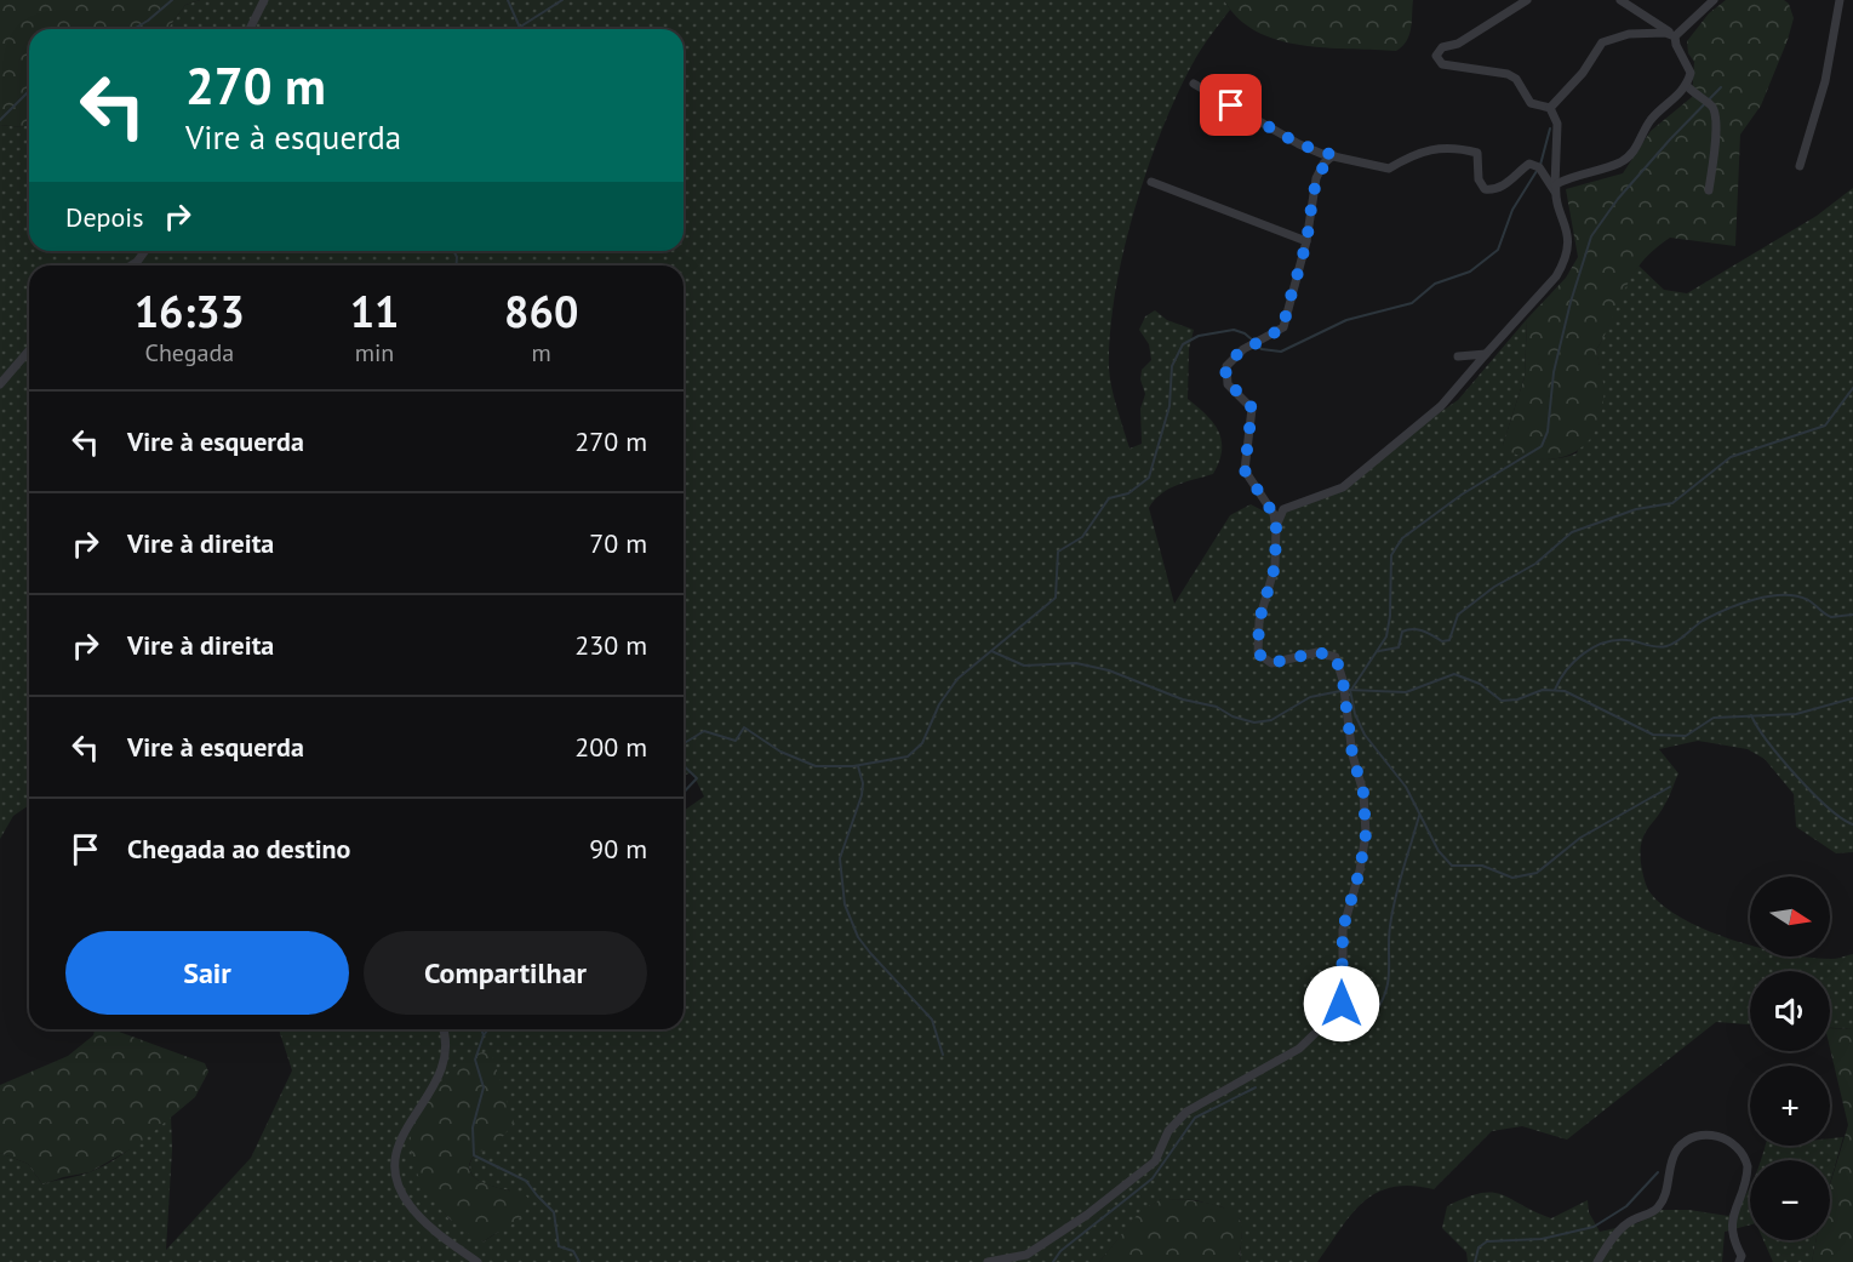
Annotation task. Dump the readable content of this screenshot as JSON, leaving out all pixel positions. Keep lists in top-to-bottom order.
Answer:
{
  "north": "right",
  "page": {
    "turn": ["270 m", "Vire à esquerda"],
    "then": "Depois",
    "eta": [
      "16:33",
      "Chegada",
      "11",
      "min",
      "860",
      "m"
    ],
    "list": [
      {
        "name": "Vire à esquerda",
        "value": "270 m"
      },
      {
        "name": "Vire à direita",
        "value": "70 m"
      },
      {
        "name": "Vire à direita",
        "value": "230 m"
      },
      {
        "name": "Vire à esquerda",
        "value": "200 m"
      },
      {
        "name": "Chegada ao destino",
        "value": "90 m"
      }
    ],
    "map_buttons": ["+", "−"],
    "buttons": ["Sair", "Compartilhar"]
  }
}
